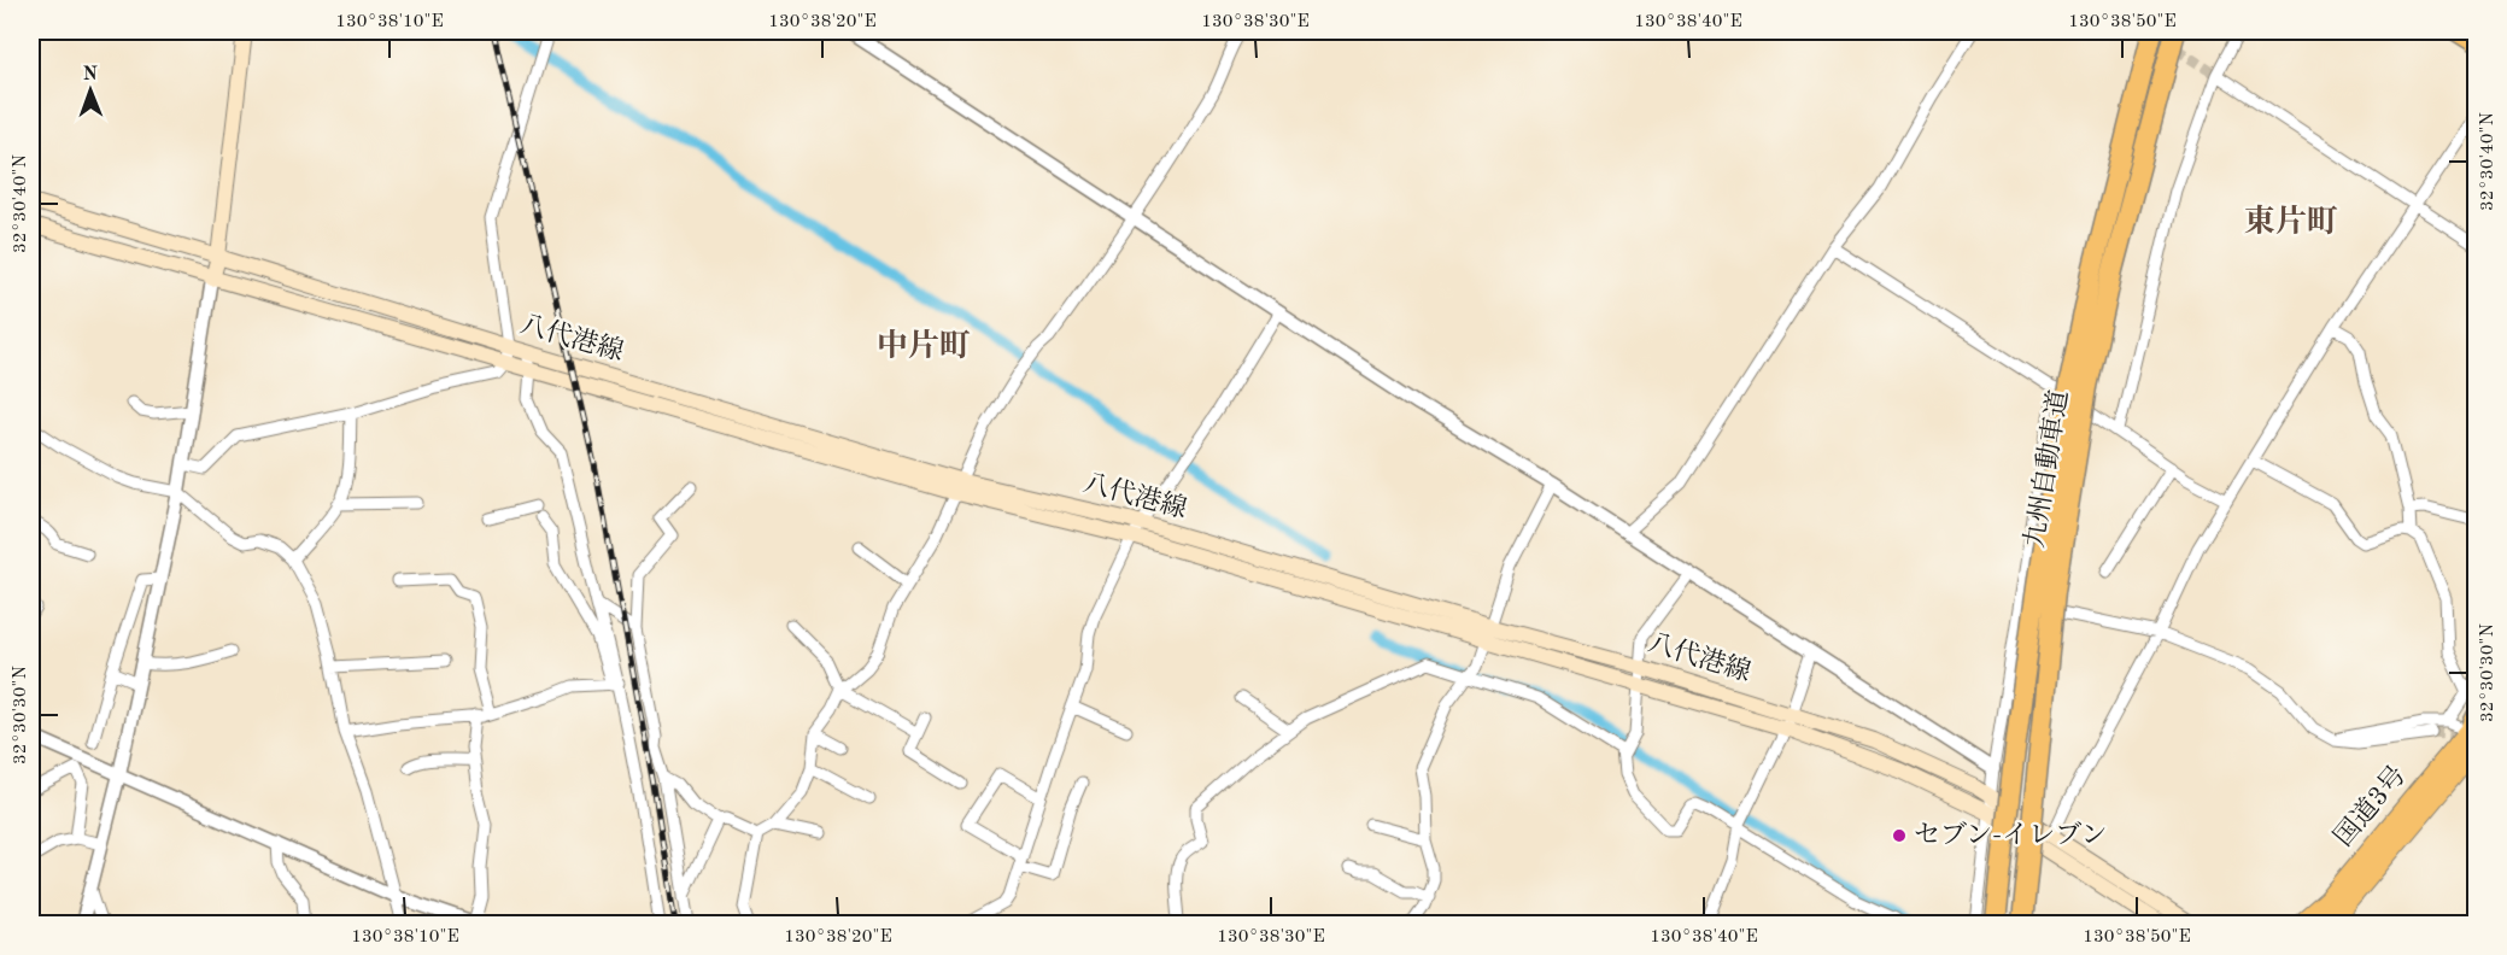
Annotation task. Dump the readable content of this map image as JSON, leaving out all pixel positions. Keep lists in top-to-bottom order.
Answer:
{
  "streets": {
    "highway": ["九州自動車道", "国道3号"],
    "main road": ["八代港線"]
  },
  "districts": ["東片町", "中片町"],
  "places": ["セブン-イレブン"],
  "north": "top",
  "coordinates": [
    "130°38'10\"E",
    "130°38'20\"E",
    "130°38'30\"E",
    "130°38'40\"E",
    "130°38'50\"E",
    "32°30'40\"N",
    "32°30'30\"N"
  ]
}
